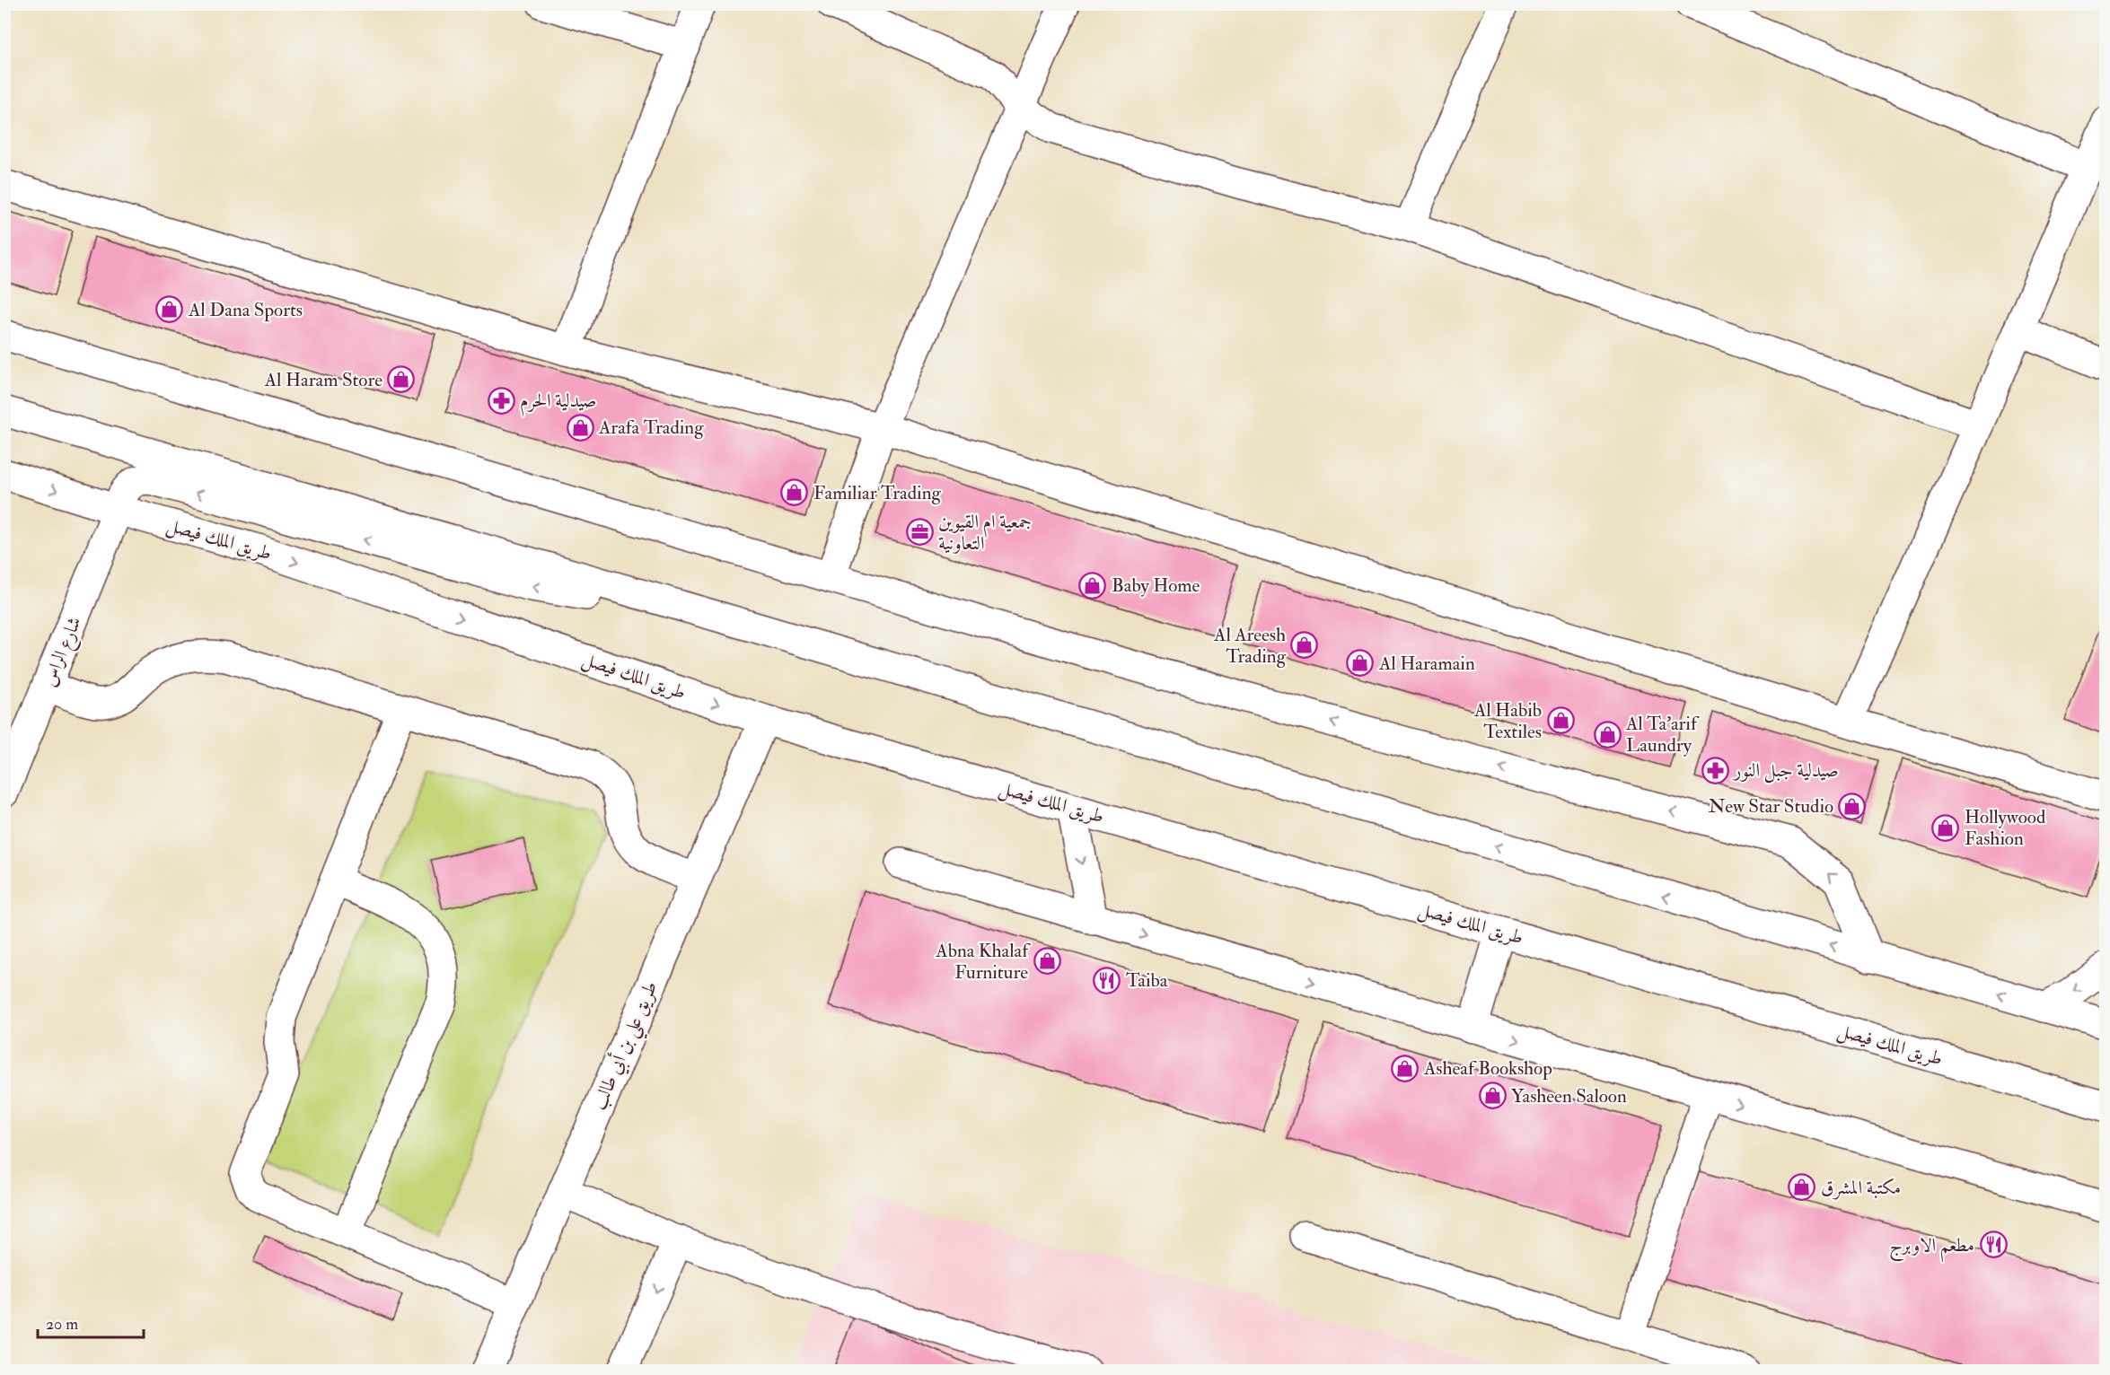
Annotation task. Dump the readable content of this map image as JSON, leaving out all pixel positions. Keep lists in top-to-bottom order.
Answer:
{
  "streets": {
    "street": ["طريق الملك فيصل", "شارع الراس", "طريق علي بن أبي طالب"]
  },
  "crossings": [
    ["طريق الملك فيصل", "شارع الراس"],
    ["طريق الملك فيصل", "طريق علي بن أبي طالب"]
  ],
  "places": {
    "shop": [
      "Al Dana Sports",
      "Al Haram Store",
      "Arafa Trading",
      "Familiar Trading",
      "Baby Home",
      "Al Areesh Trading",
      "Al Haramain",
      "Al Habib Textiles",
      "Al Ta'arif Laundry",
      "New Star Studio",
      "Hollywood Fashion",
      "Abna Khalaf Furniture",
      "Asheaf Bookshop",
      "Yasheen Saloon",
      "مكتبة المشرق"
    ],
    "pharmacy": ["صيدلية الحرم", "صيدلية جبل النور"],
    "office": ["جمعية ام القيوين التعاونية"],
    "restaurant": ["Taiba", "مطعم الاوبرج"]
  },
  "scale_bar": "20 m"
}
